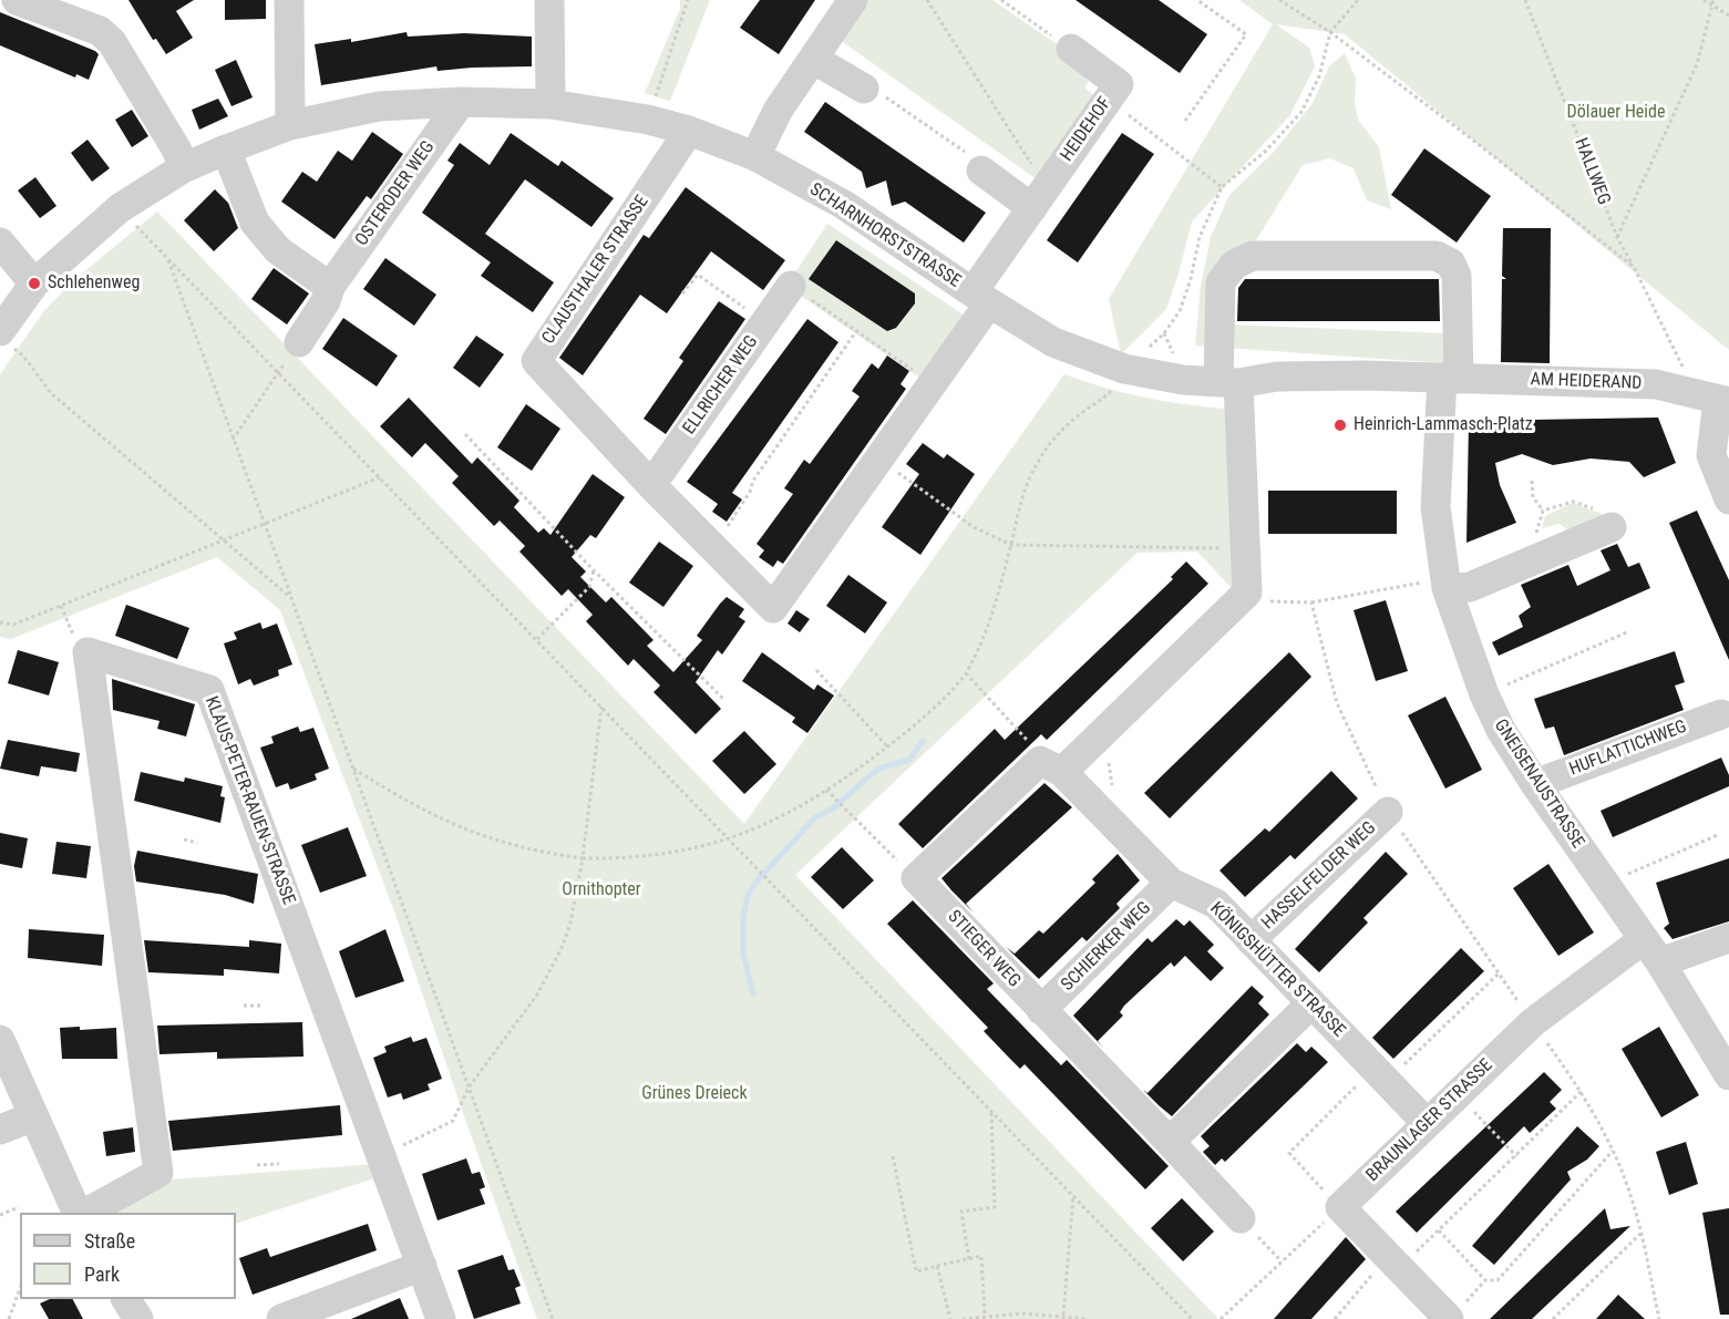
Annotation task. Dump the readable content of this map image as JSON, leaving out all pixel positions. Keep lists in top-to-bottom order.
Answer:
{
  "streets": {
    "street": [
      "HEIDEHOF",
      "OSTERODER WEG",
      "SCHARNHORSTSTRASSE",
      "CLAUSTHALER STRASSE",
      "AM HEIDERAND",
      "ELLRICHER WEG",
      "HUFLATTICHWEG",
      "GNEISENAUSTRASSE",
      "KLAUS-PETER-RAUEN-STRASSE",
      "HASSELFELDER WEG",
      "SCHIERKER WEG",
      "STIEGER WEG",
      "KÖNIGSHÜTTER STRASSE",
      "BRAUNLAGER STRASSE"
    ],
    "path": ["HALLWEG"]
  },
  "crossings": [
    ["HEIDEHOF", "SCHARNHORSTSTRASSE"],
    ["HEIDEHOF", "CLAUSTHALER STRASSE"],
    ["HALLWEG", "AM HEIDERAND"],
    ["OSTERODER WEG", "SCHARNHORSTSTRASSE"],
    ["SCHARNHORSTSTRASSE", "CLAUSTHALER STRASSE"],
    ["SCHARNHORSTSTRASSE", "GNEISENAUSTRASSE"],
    ["CLAUSTHALER STRASSE", "ELLRICHER WEG"],
    ["AM HEIDERAND", "GNEISENAUSTRASSE"],
    ["HUFLATTICHWEG", "GNEISENAUSTRASSE"],
    ["GNEISENAUSTRASSE", "BRAUNLAGER STRASSE"],
    ["HASSELFELDER WEG", "KÖNIGSHÜTTER STRASSE"],
    ["SCHIERKER WEG", "STIEGER WEG"],
    ["SCHIERKER WEG", "KÖNIGSHÜTTER STRASSE"],
    ["KÖNIGSHÜTTER STRASSE", "BRAUNLAGER STRASSE"]
  ],
  "parks": ["Dölauer Heide", "Ornithopter", "Grünes Dreieck"],
  "places": ["Schlehenweg", "Heinrich-Lammasch-Platz"],
  "legend": ["Straße", "Park"]
}
